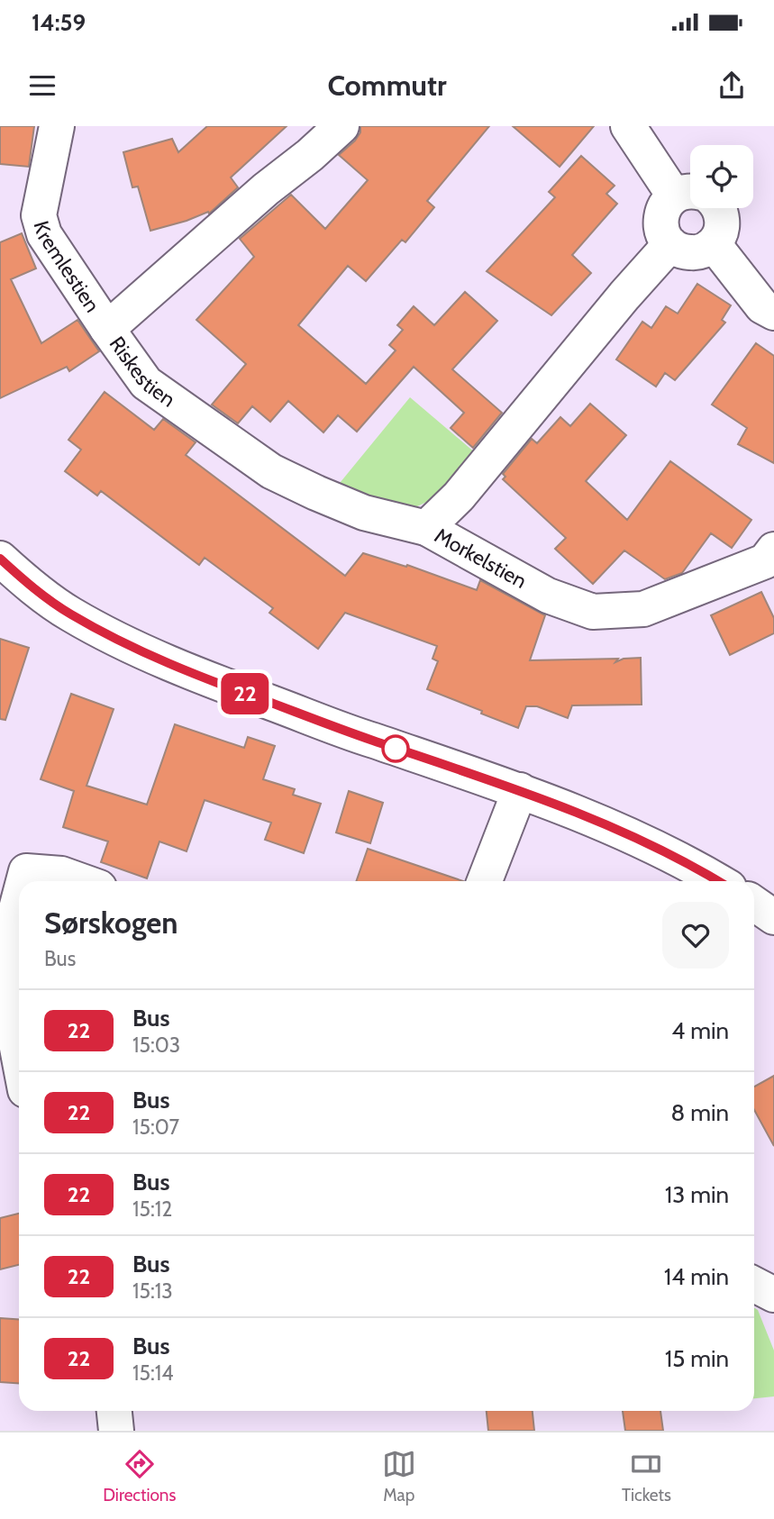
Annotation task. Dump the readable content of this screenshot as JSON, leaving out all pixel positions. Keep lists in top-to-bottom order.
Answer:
{
  "streets": {
    "street": ["Kremlestien", "Riskestien", "Morkelstien"]
  },
  "crossings": [
    ["Kremlestien", "Riskestien"],
    ["Riskestien", "Morkelstien"]
  ],
  "lines": ["bus line 22"],
  "page": {
    "status": "14:59",
    "header": "Commutr",
    "on_map": "22",
    "heading": ["Sørskogen", "Bus"],
    "list": [
      {
        "mark": "22",
        "name": "Bus",
        "note": "15:03",
        "value": "4 min"
      },
      {
        "mark": "22",
        "name": "Bus",
        "note": "15:07",
        "value": "8 min"
      },
      {
        "mark": "22",
        "name": "Bus",
        "note": "15:12",
        "value": "13 min"
      },
      {
        "mark": "22",
        "name": "Bus",
        "note": "15:13",
        "value": "14 min"
      },
      {
        "mark": "22",
        "name": "Bus",
        "note": "15:14",
        "value": "15 min"
      }
    ],
    "tabs": ["Directions", "Map", "Tickets"]
  }
}
